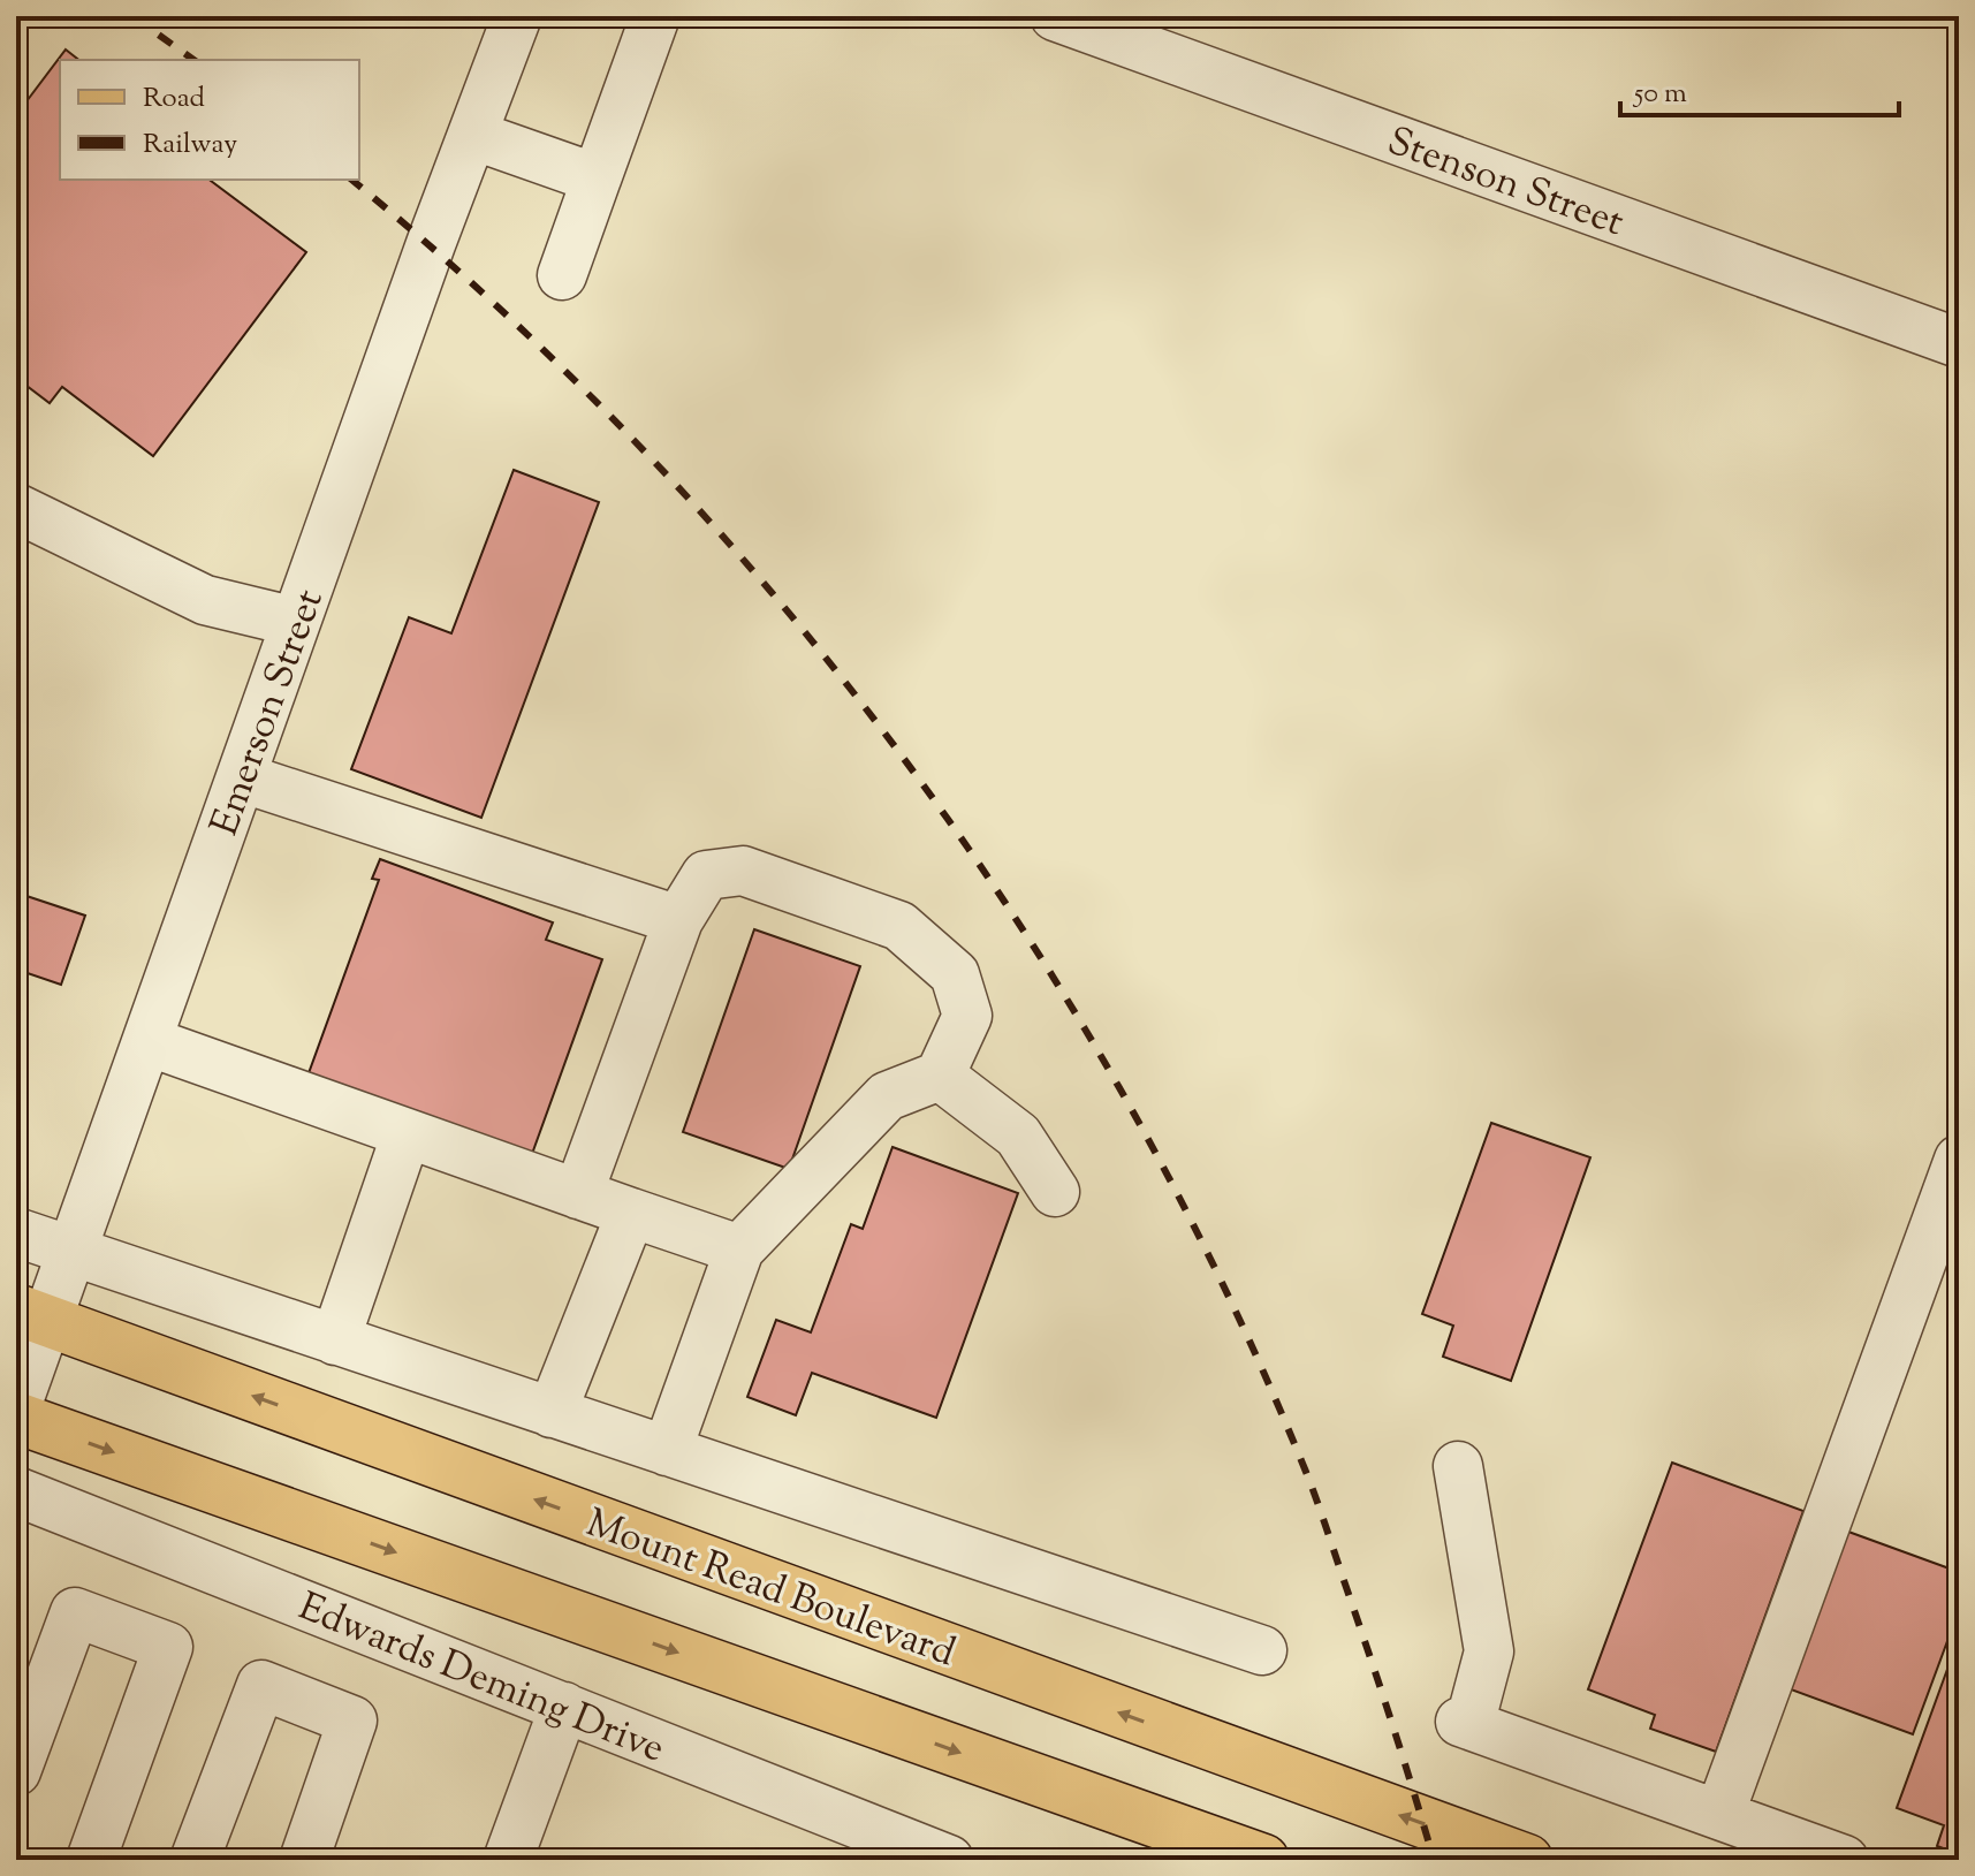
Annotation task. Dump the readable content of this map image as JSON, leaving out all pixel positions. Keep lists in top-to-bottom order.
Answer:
{
  "streets": {
    "main road": ["Mount Read Boulevard"],
    "street": ["Stenson Street", "Emerson Street", "Edwards Deming Drive"]
  },
  "crossings": [
    ["Emerson Street", "Mount Read Boulevard"]
  ],
  "legend": ["Road", "Railway"],
  "scale_bar": "50 m"
}
